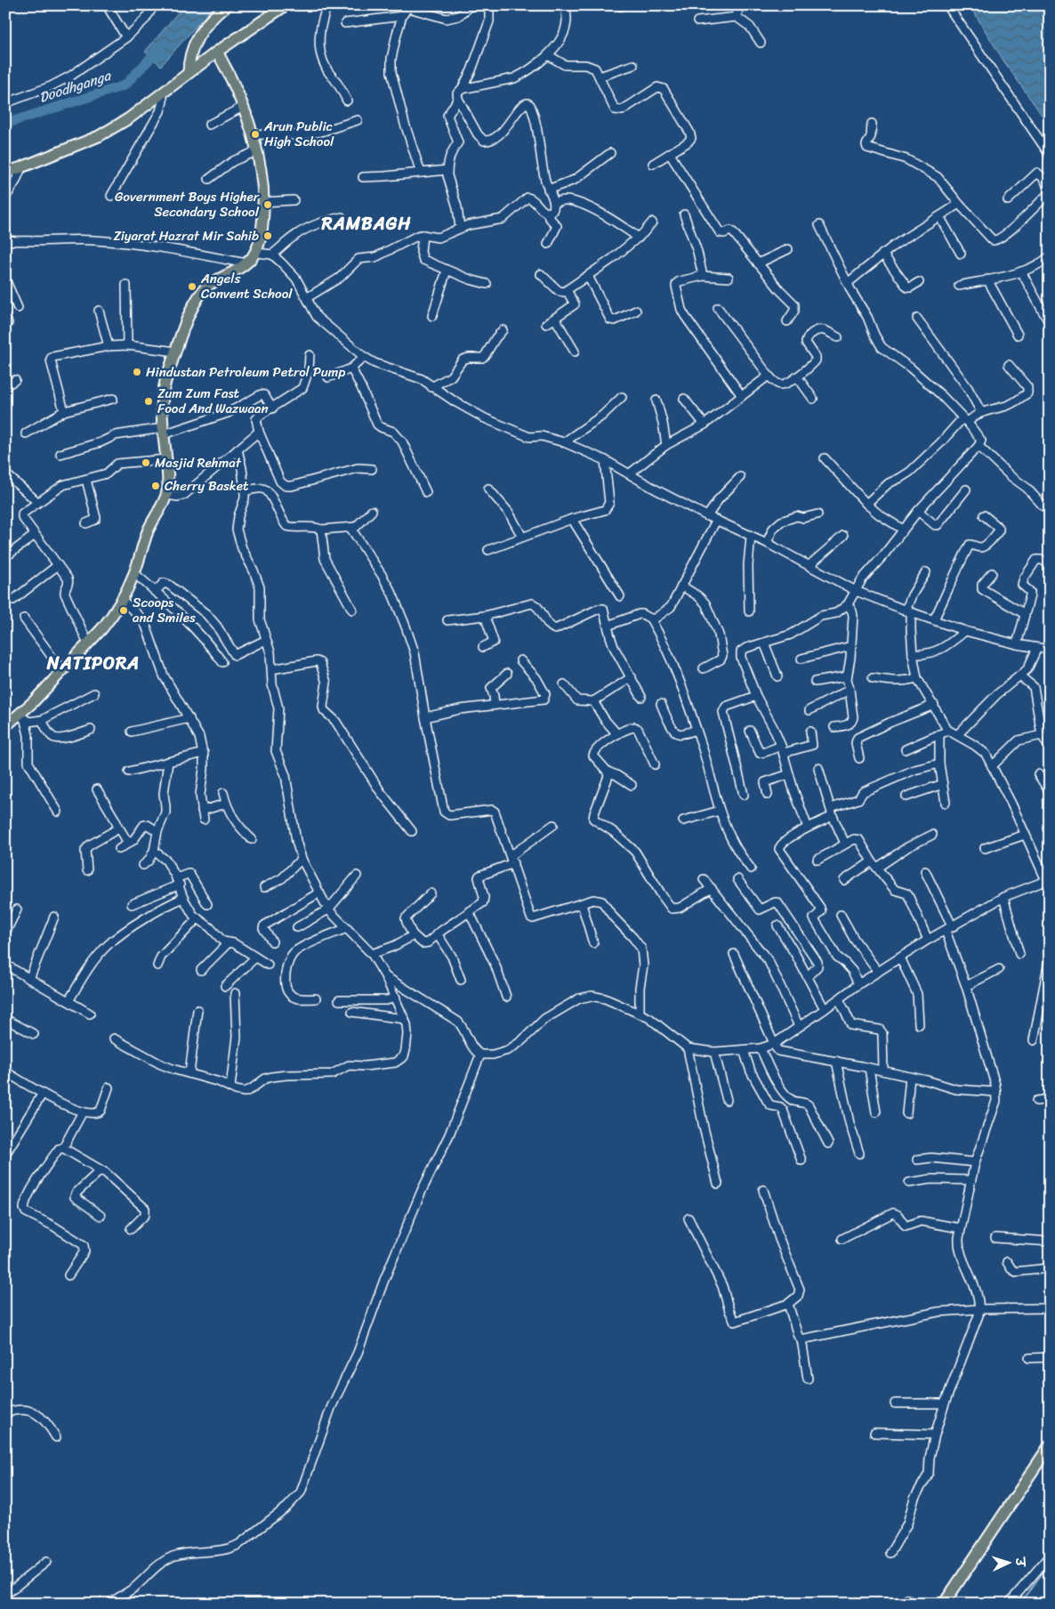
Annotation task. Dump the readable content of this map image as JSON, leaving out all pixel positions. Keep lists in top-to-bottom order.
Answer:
{
  "districts": ["RAMBAGH", "NATIPORA"],
  "water": ["Doodhganga"],
  "places": [
    "Arun Public High School",
    "Government Boys Higher Secondary School",
    "Ziyarat Hazrat Mir Sahib",
    "Angels Convent School",
    "Hindustan Petroleum Petrol Pump",
    "Zum Zum Fast Food And Wazwaan",
    "Masjid Rehmat",
    "Cherry Basket",
    "Scoops and Smiles"
  ],
  "north": "right"
}
